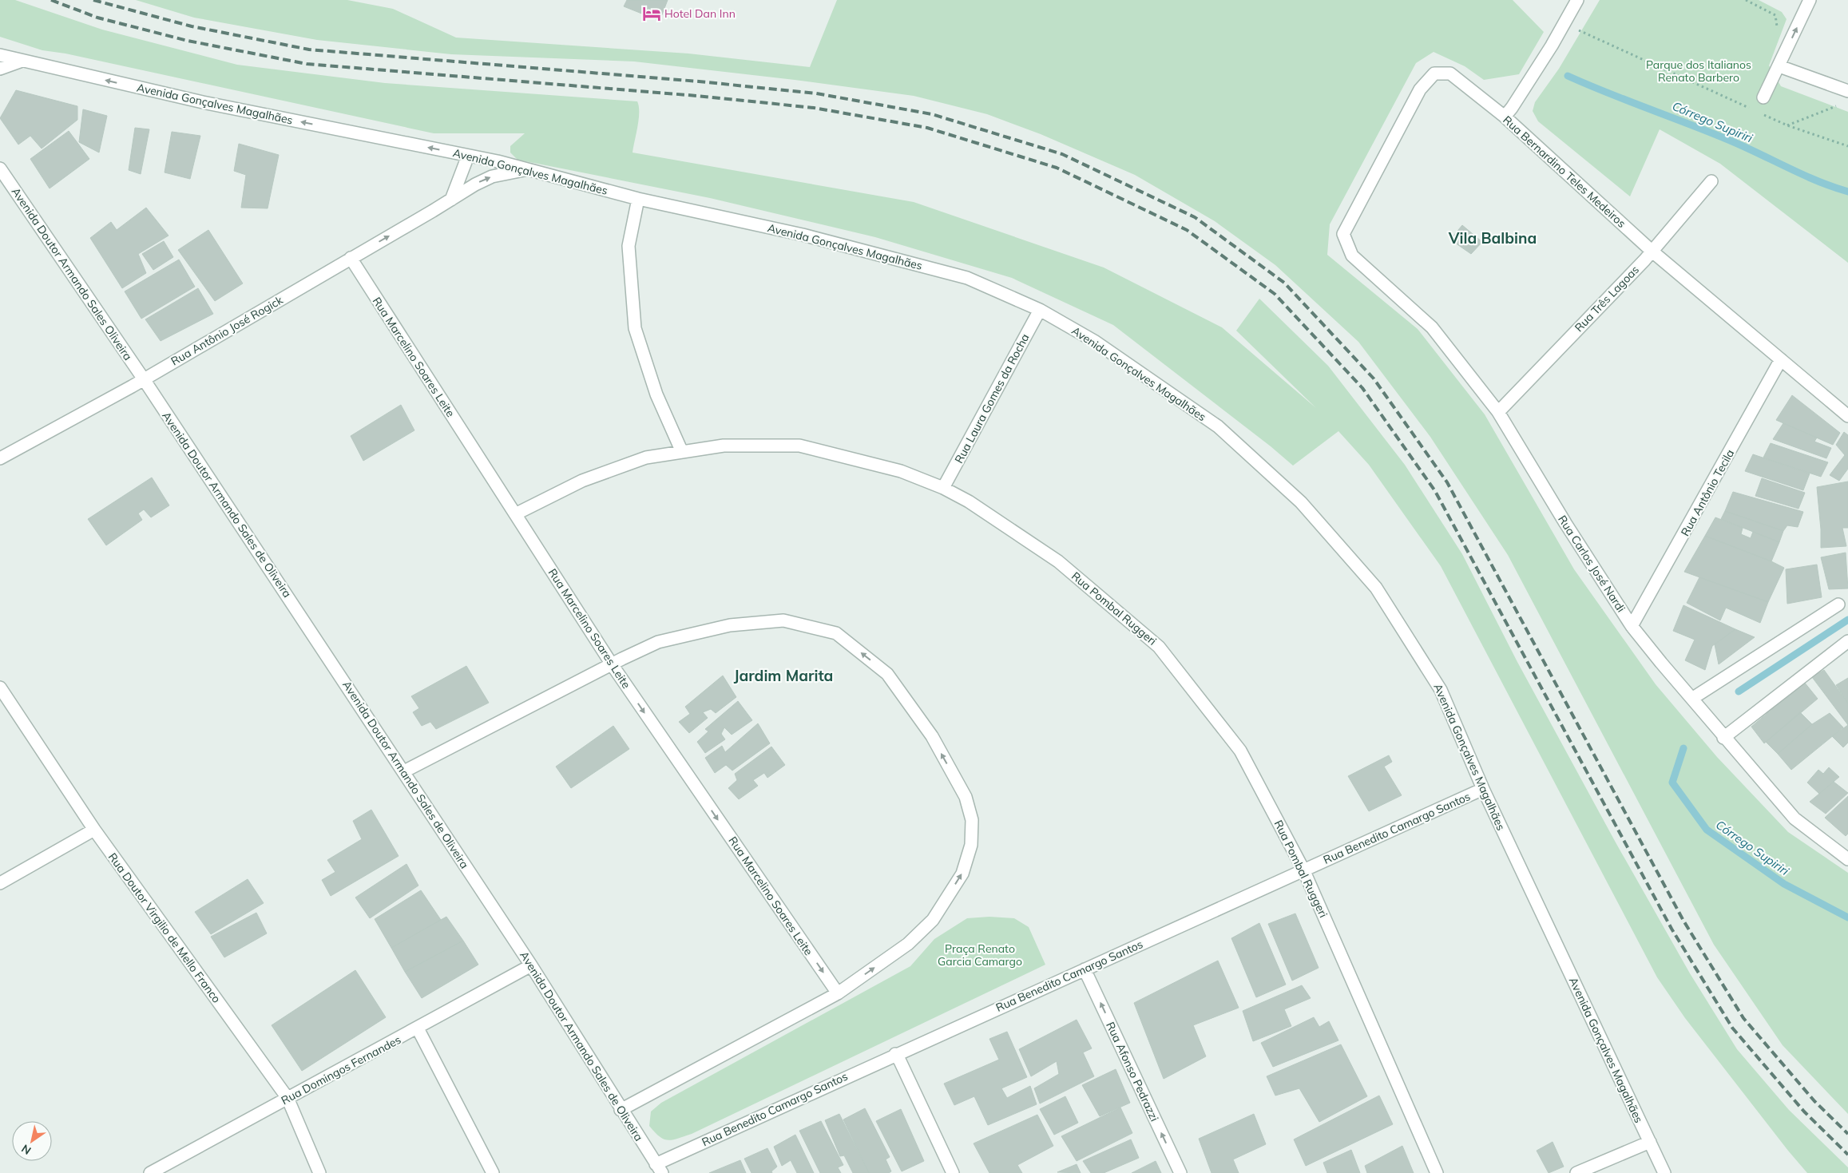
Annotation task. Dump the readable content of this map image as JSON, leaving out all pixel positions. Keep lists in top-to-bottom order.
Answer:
{
  "streets": {
    "street": [
      "Avenida Gonçalves Magalhães",
      "Rua Bernardino Teles Medeiros",
      "Avenida Doutor Armando Sales Oliveira",
      "Rua Três Lagoas",
      "Rua Antônio José Rogick",
      "Rua Marcelino Soares Leite",
      "Rua Laura Gomes da Rocha",
      "Rua Antônio Tecila",
      "Avenida Doutor Armando Sales de Oliveira",
      "Rua Carlos José Nardi",
      "Rua Pombal Ruggeri",
      "Rua Benedito Camargo Santos",
      "Rua Doutor Virgilio de Mello Franco",
      "Rua Domingos Fernandes",
      "Rua Afonso Pedrazzi"
    ]
  },
  "crossings": [
    ["Avenida Gonçalves Magalhães", "Rua Antônio José Rogick"],
    ["Avenida Gonçalves Magalhães", "Rua Laura Gomes da Rocha"],
    ["Avenida Gonçalves Magalhães", "Rua Benedito Camargo Santos"],
    ["Rua Bernardino Teles Medeiros", "Rua Três Lagoas"],
    ["Rua Bernardino Teles Medeiros", "Rua Antônio Tecila"],
    ["Rua Bernardino Teles Medeiros", "Rua Carlos José Nardi"],
    ["Avenida Doutor Armando Sales Oliveira", "Rua Antônio José Rogick"],
    ["Avenida Doutor Armando Sales Oliveira", "Avenida Doutor Armando Sales de Oliveira"],
    ["Rua Três Lagoas", "Rua Carlos José Nardi"],
    ["Rua Antônio José Rogick", "Rua Marcelino Soares Leite"],
    ["Rua Antônio José Rogick", "Avenida Doutor Armando Sales de Oliveira"],
    ["Rua Marcelino Soares Leite", "Rua Pombal Ruggeri"],
    ["Rua Laura Gomes da Rocha", "Rua Pombal Ruggeri"],
    ["Rua Antônio Tecila", "Rua Carlos José Nardi"],
    ["Avenida Doutor Armando Sales de Oliveira", "Rua Benedito Camargo Santos"],
    ["Avenida Doutor Armando Sales de Oliveira", "Rua Domingos Fernandes"],
    ["Rua Pombal Ruggeri", "Rua Benedito Camargo Santos"],
    ["Rua Benedito Camargo Santos", "Rua Afonso Pedrazzi"],
    ["Rua Doutor Virgilio de Mello Franco", "Rua Domingos Fernandes"]
  ],
  "one_way": ["Rua Marcelino Soares Leite", "Rua Afonso Pedrazzi"],
  "districts": ["Vila Balbina", "Jardim Marita"],
  "water": ["Córrego Supiriri"],
  "parks": ["Parque dos Italianos Renato Barbero", "Praça Renato Garcia Camargo"],
  "places": {
    "hotel": ["Hotel Dan Inn"]
  },
  "north": "bottom left"
}
